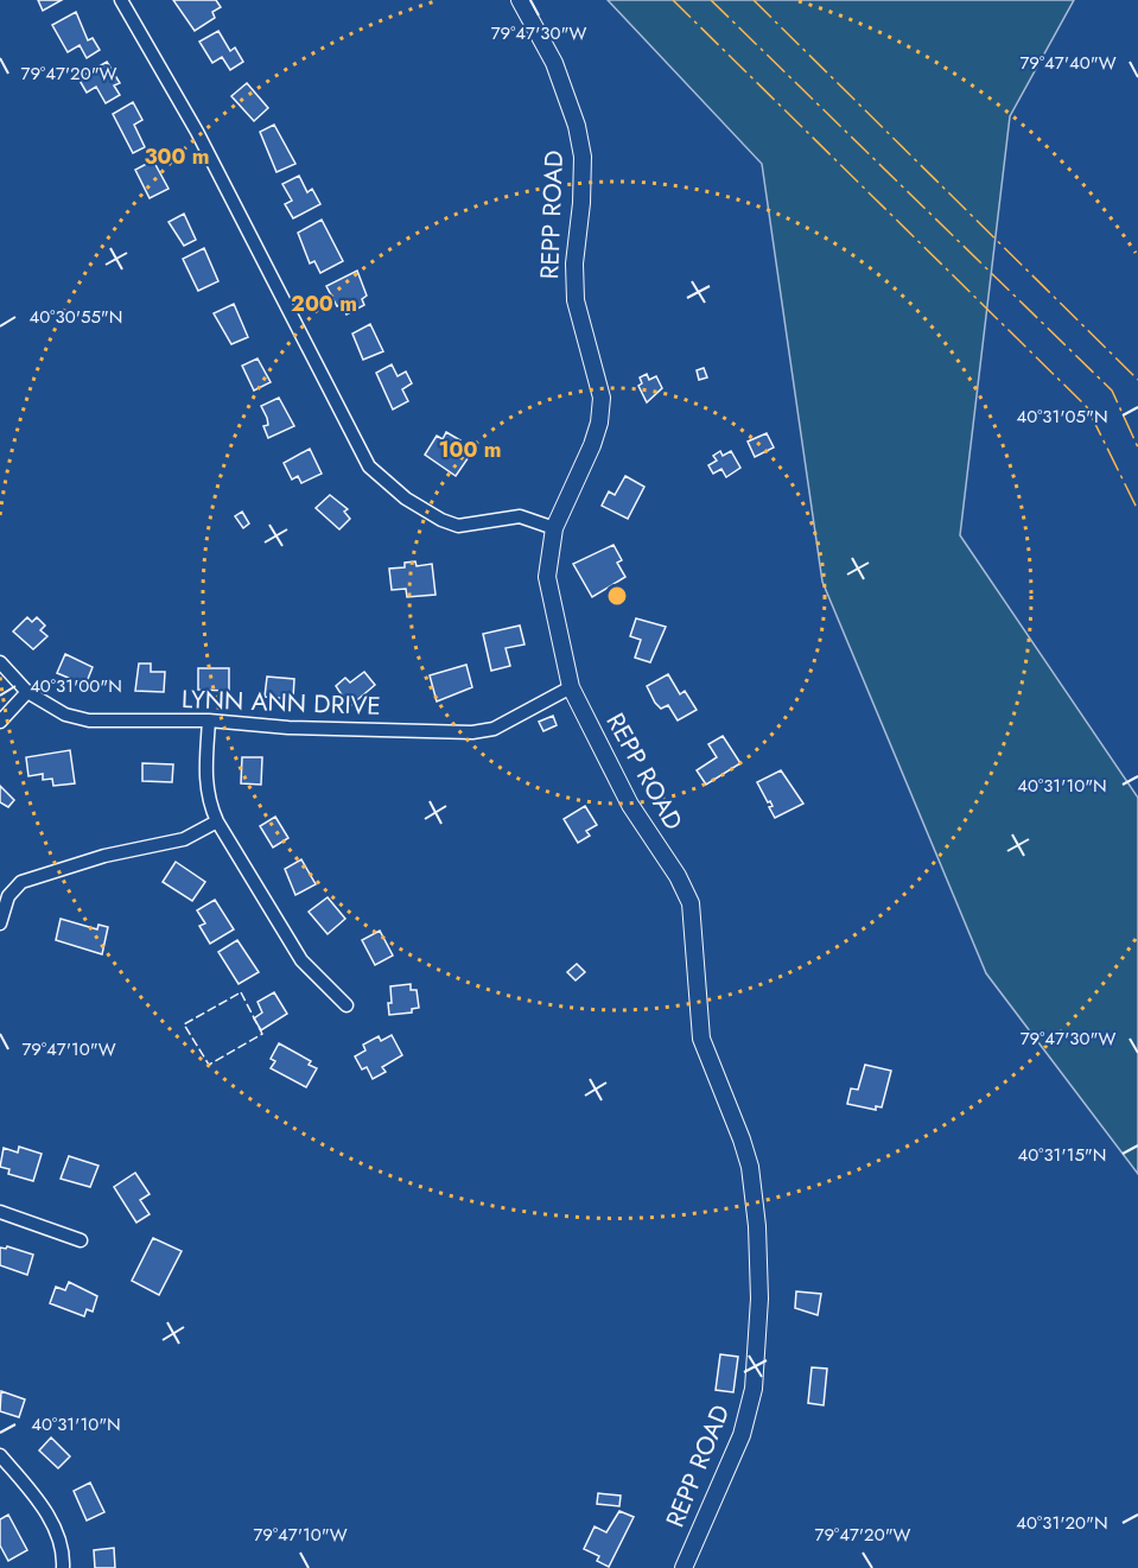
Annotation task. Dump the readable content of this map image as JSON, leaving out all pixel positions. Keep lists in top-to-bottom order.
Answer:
{
  "streets": {
    "street": ["REPP ROAD", "LYNN ANN DRIVE"]
  },
  "crossings": [
    ["REPP ROAD", "LYNN ANN DRIVE"]
  ],
  "coordinates": [
    "79°47'30\"W",
    "79°47'40\"W",
    "79°47'20\"W",
    "40°30'55\"N",
    "40°31'05\"N",
    "40°31'00\"N",
    "40°31'10\"N",
    "79°47'10\"W",
    "40°31'15\"N",
    "40°31'20\"N"
  ],
  "rings": ["300 m", "200 m", "100 m"]
}
